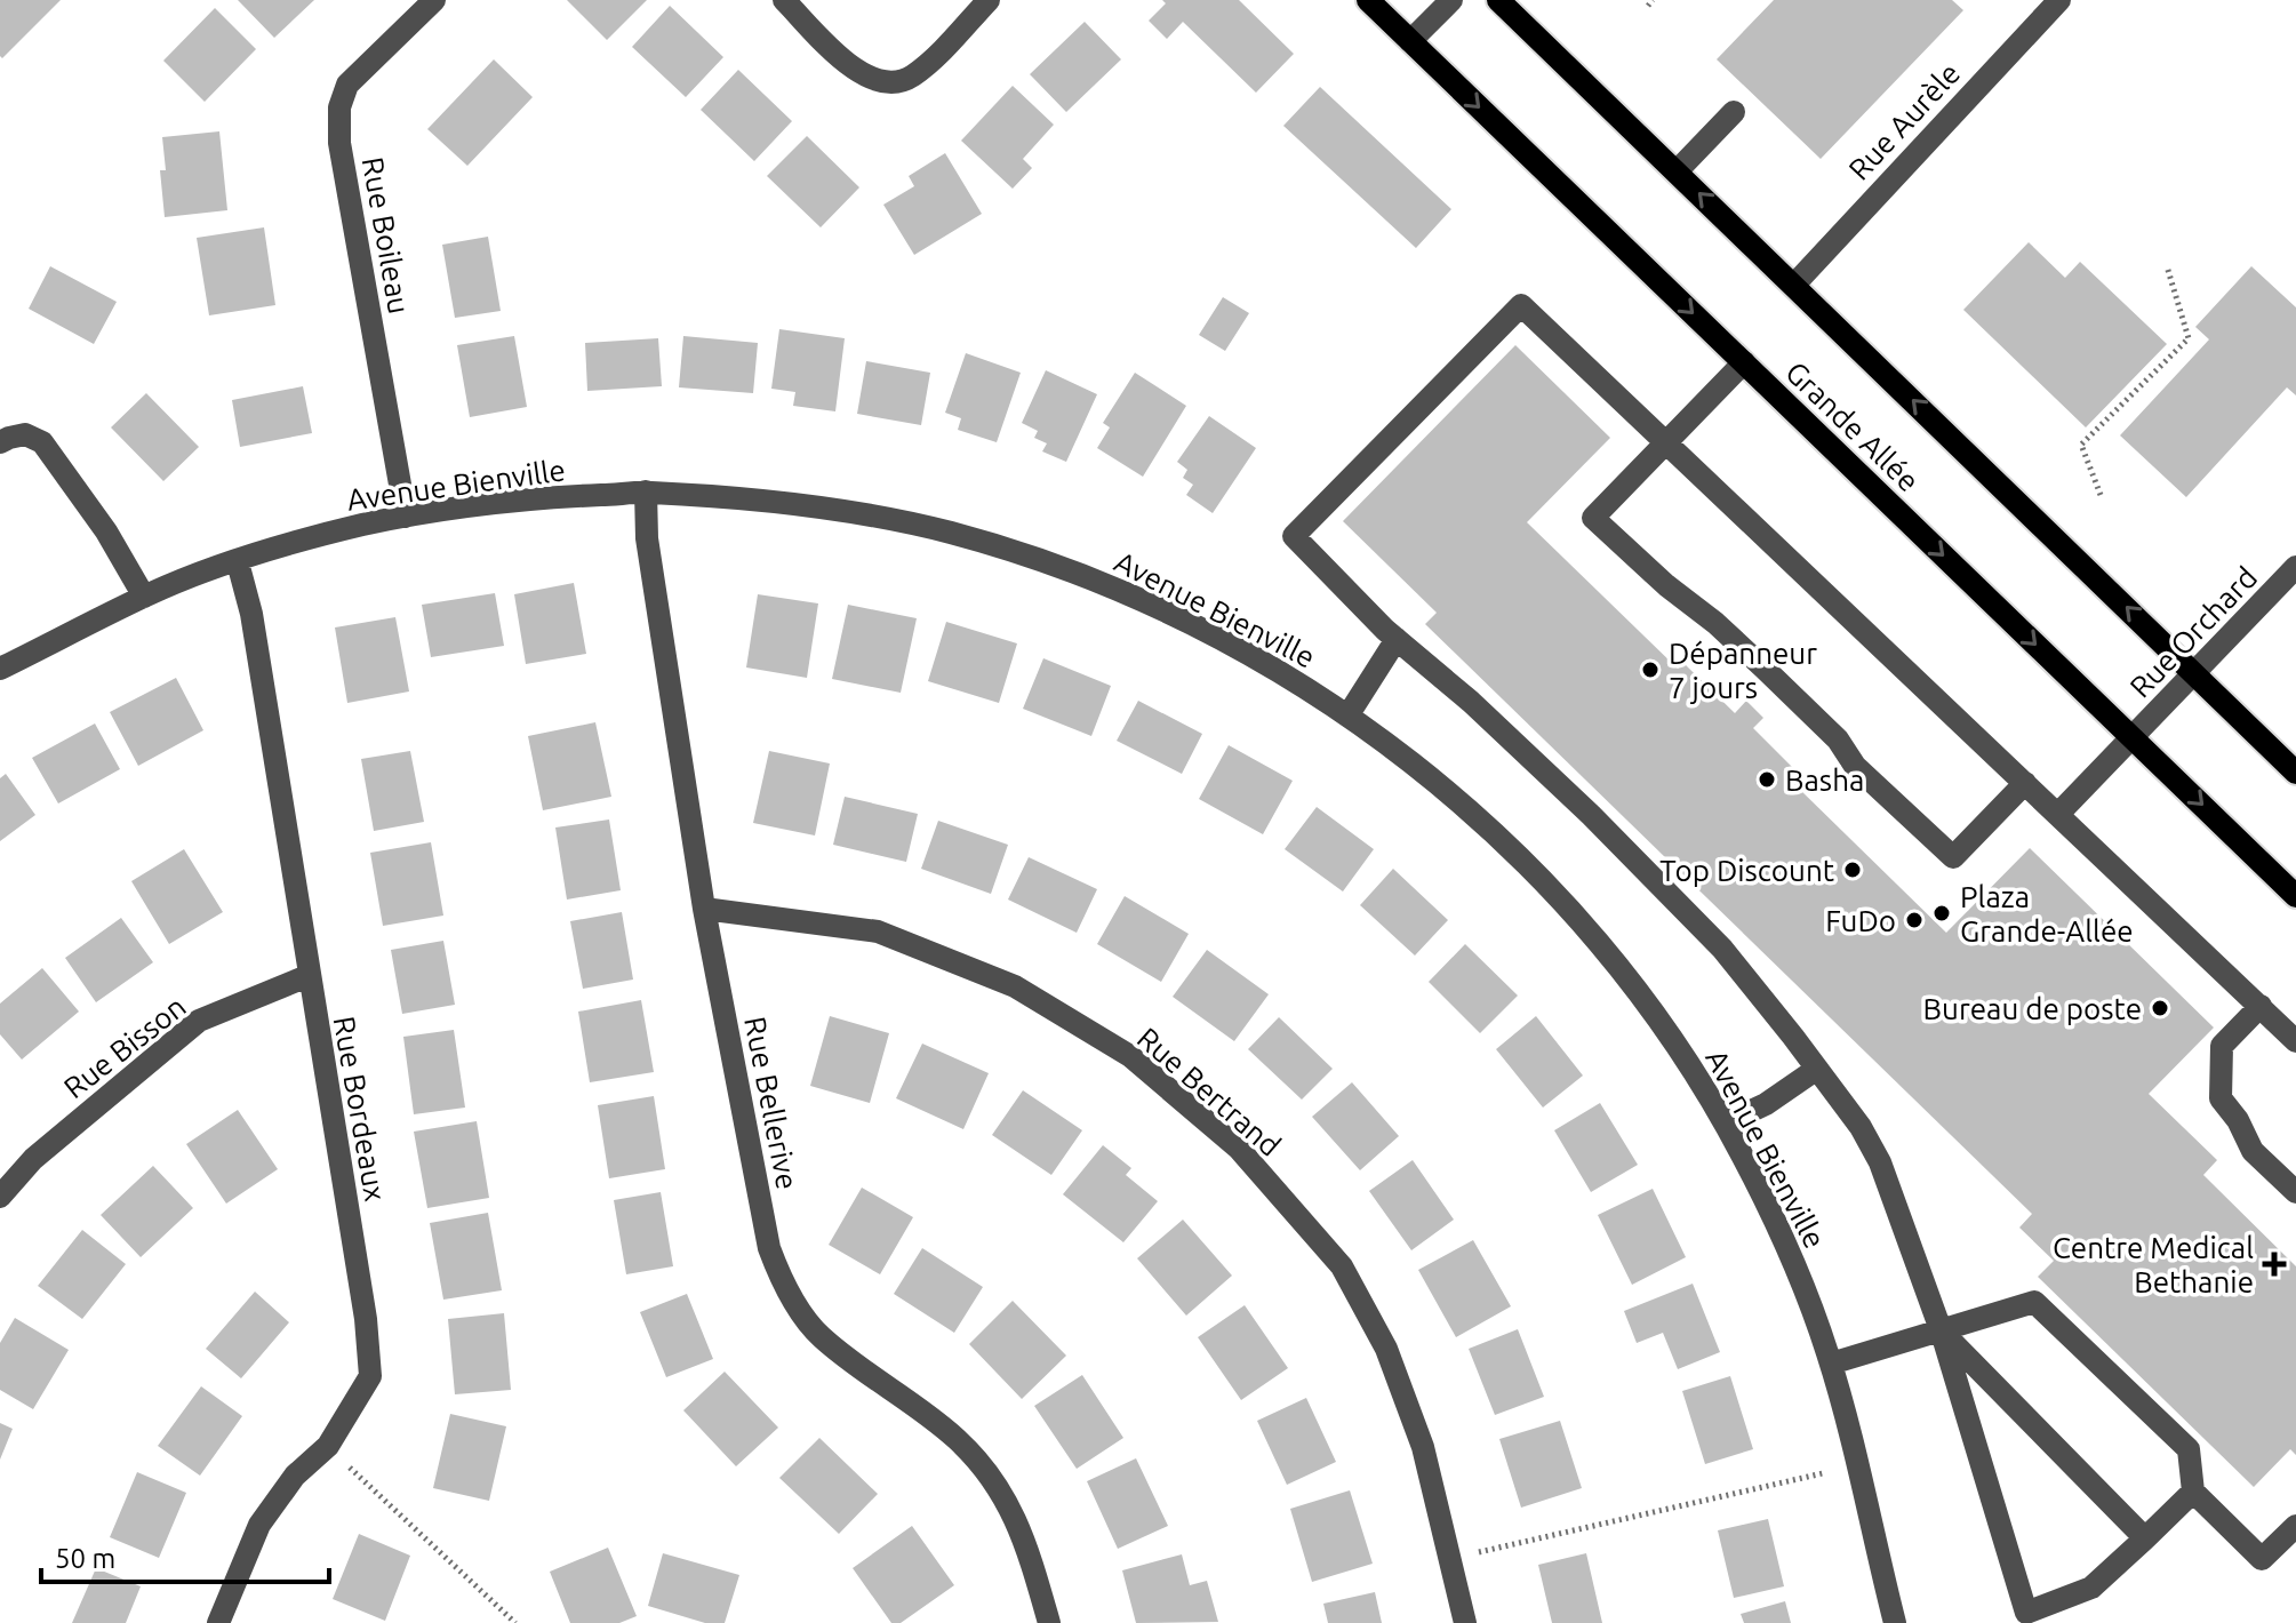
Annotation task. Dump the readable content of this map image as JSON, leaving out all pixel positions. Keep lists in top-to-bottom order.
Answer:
{
  "streets": {
    "main road": ["Grande Allée"],
    "street": [
      "Rue Aurèle",
      "Rue Boileau",
      "Avenue Bienville",
      "Rue Orchard",
      "Rue Bisson",
      "Rue Bertrand",
      "Rue Bellerive",
      "Rue Bordeaux"
    ]
  },
  "crossings": [
    ["Rue Aurèle", "Grande Allée"],
    ["Rue Boileau", "Avenue Bienville"],
    ["Grande Allée", "Rue Orchard"],
    ["Avenue Bienville", "Rue Bellerive"],
    ["Avenue Bienville", "Rue Bordeaux"],
    ["Rue Bisson", "Rue Bordeaux"],
    ["Rue Bertrand", "Rue Bellerive"]
  ],
  "places": {
    "other": [
      "Dépanneur 7 jours",
      "Basha",
      "Top Discount",
      "Plaza Grande-Allée",
      "FuDo",
      "Bureau de poste"
    ],
    "health": ["Centre Medical Bethanie"]
  },
  "scale_bar": "50 m"
}
